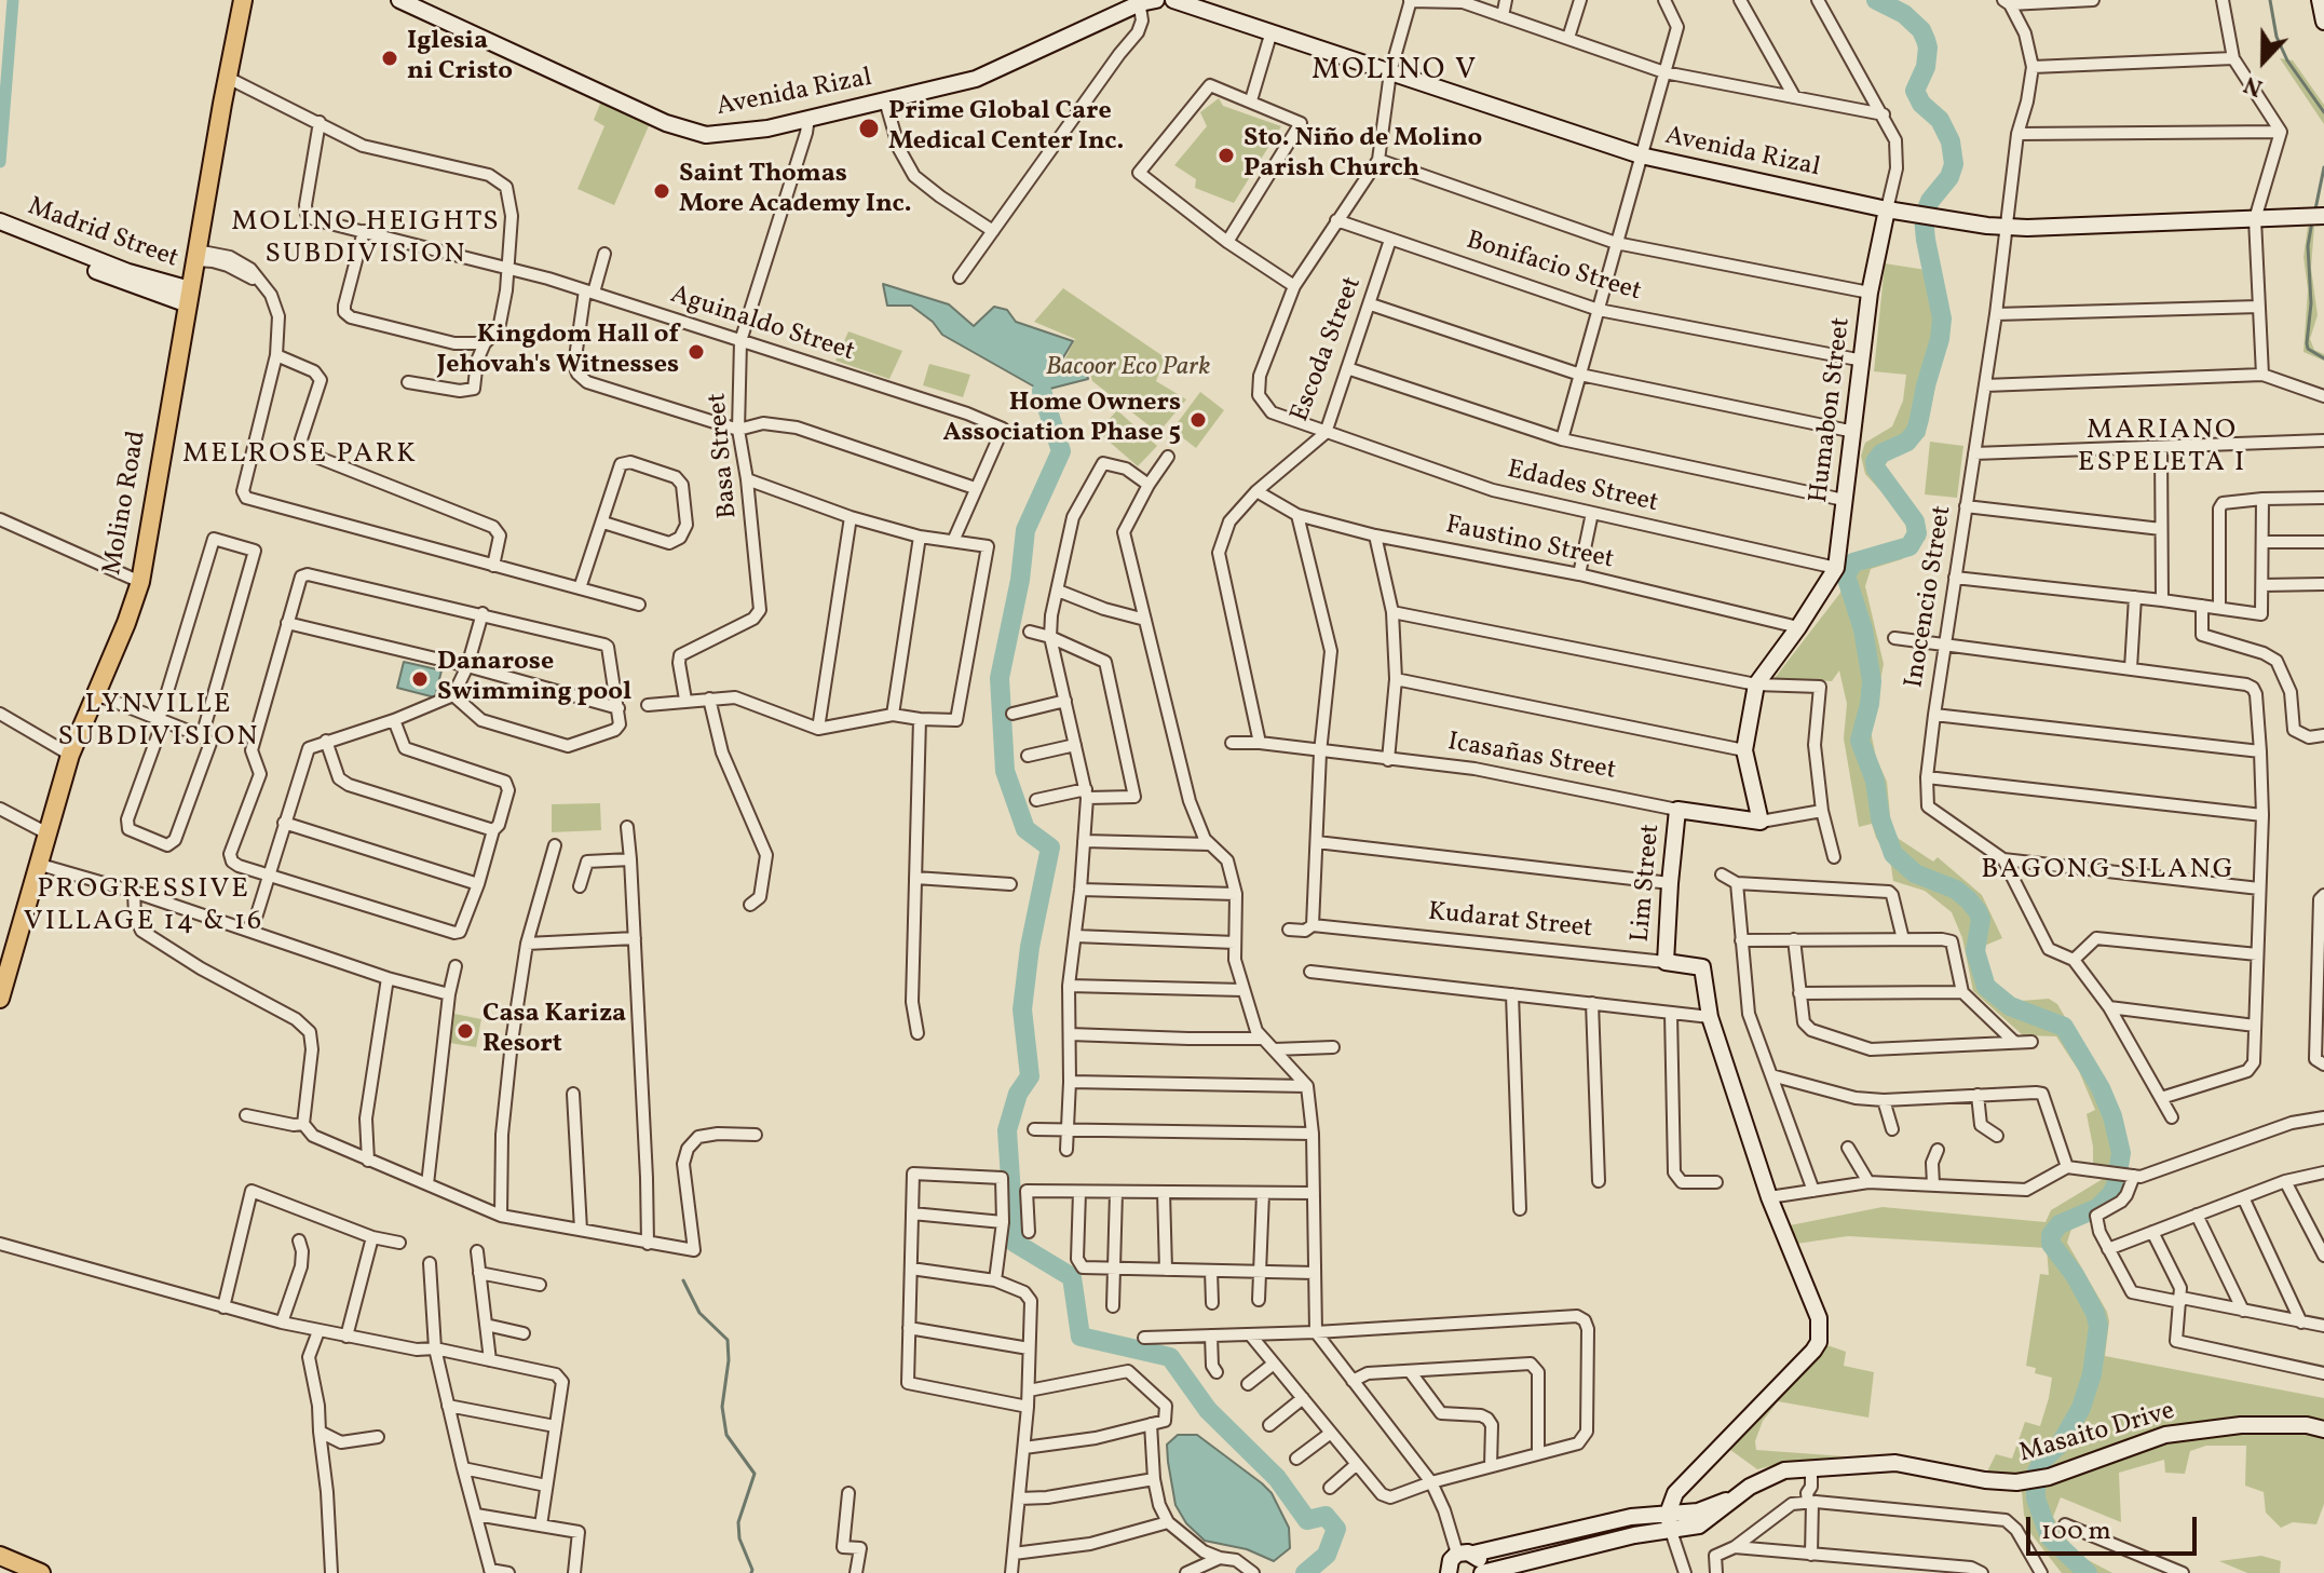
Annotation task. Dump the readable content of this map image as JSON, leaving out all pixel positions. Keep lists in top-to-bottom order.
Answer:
{
  "streets": {
    "main road": ["Molino Road"],
    "street": [
      "Avenida Rizal",
      "Madrid Street",
      "Bonifacio Street",
      "Aguinaldo Street",
      "Escoda Street",
      "Humabon Street",
      "Basa Street",
      "Edades Street",
      "Faustino Street",
      "Inocencio Street",
      "Icasañas Street",
      "Lim Street",
      "Kudarat Street",
      "Masaito Drive"
    ]
  },
  "crossings": [
    ["Avenida Rizal", "Humabon Street"],
    ["Avenida Rizal", "Basa Street"],
    ["Avenida Rizal", "Inocencio Street"],
    ["Madrid Street", "Molino Road"],
    ["Bonifacio Street", "Escoda Street"],
    ["Bonifacio Street", "Humabon Street"],
    ["Aguinaldo Street", "Basa Street"],
    ["Escoda Street", "Edades Street"],
    ["Escoda Street", "Faustino Street"],
    ["Escoda Street", "Icasañas Street"],
    ["Humabon Street", "Edades Street"],
    ["Humabon Street", "Faustino Street"],
    ["Humabon Street", "Icasañas Street"],
    ["Icasañas Street", "Lim Street"],
    ["Lim Street", "Kudarat Street"]
  ],
  "districts": [
    "MOLINO V",
    "MOLINO HEIGHTS SUBDIVISION",
    "MARIANO ESPELETA I",
    "MELROSE PARK",
    "LYNVILLE SUBDIVISION",
    "BAGONG SILANG",
    "PROGRESSIVE VILLAGE 14 & 16"
  ],
  "parks": ["Bacoor Eco Park"],
  "places": [
    "Iglesia ni Cristo",
    "Prime Global Care Medical Center Inc.",
    "Sto. Niño de Molino Parish Church",
    "Saint Thomas More Academy Inc.",
    "Kingdom Hall of Jehovah's Witnesses",
    "Home Owners Association Phase 5",
    "Danarose Swimming pool",
    "Casa Kariza Resort"
  ],
  "scale_bar": "100 m",
  "north": "bottom"
}
